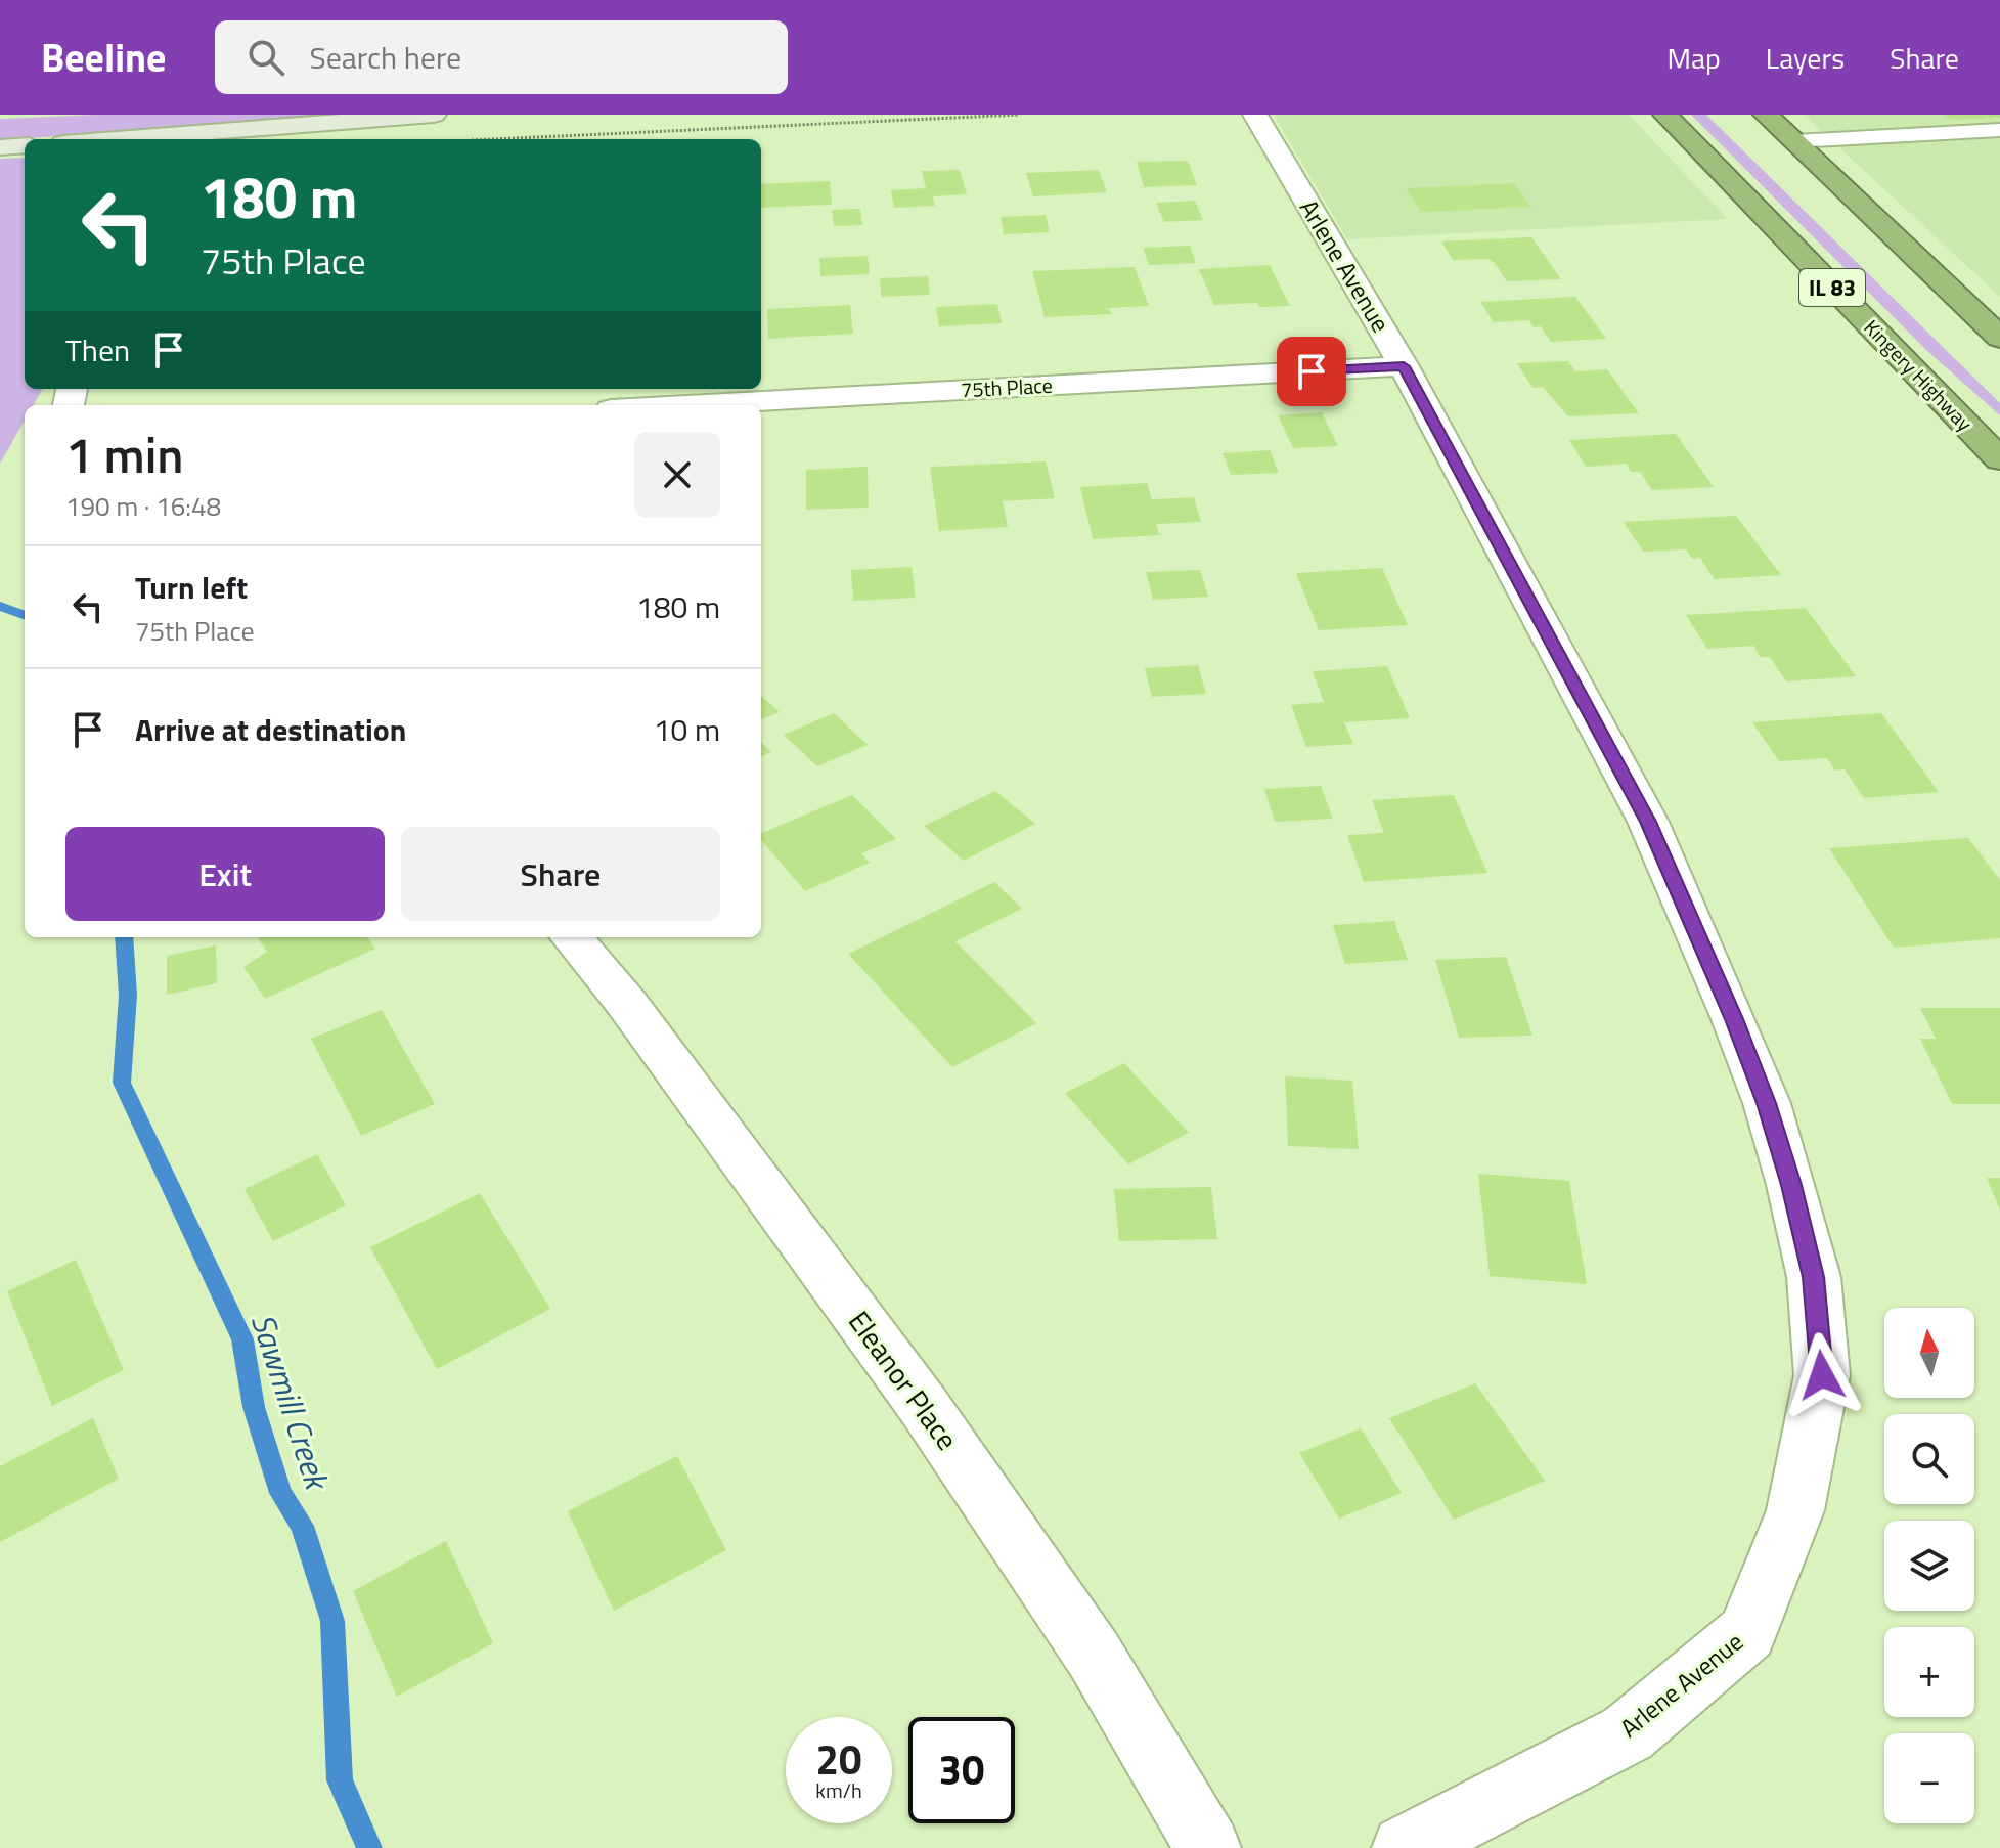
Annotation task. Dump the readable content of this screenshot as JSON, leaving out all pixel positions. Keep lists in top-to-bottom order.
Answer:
{
  "streets": {
    "highway": ["IL 83", "Kingery Highway"],
    "street": ["Arlene Avenue", "75th Place", "Eleanor Place"]
  },
  "crossings": [
    ["Arlene Avenue", "75th Place"]
  ],
  "water": ["Sawmill Creek"],
  "north": "top",
  "page": {
    "header": "Beeline",
    "search": "Search here",
    "nav": ["Map", "Layers", "Share"],
    "turn": ["180 m", "75th Place"],
    "then": "Then",
    "heading": ["1 min", "190 m · 16:48"],
    "list": [
      {
        "name": "Turn left",
        "note": "75th Place",
        "value": "180 m"
      },
      {
        "name": "Arrive at destination",
        "value": "10 m"
      }
    ],
    "buttons": ["Exit", "Share"],
    "map_buttons": ["+", "−"],
    "speed": "20 km/h",
    "limit": "30"
  }
}
